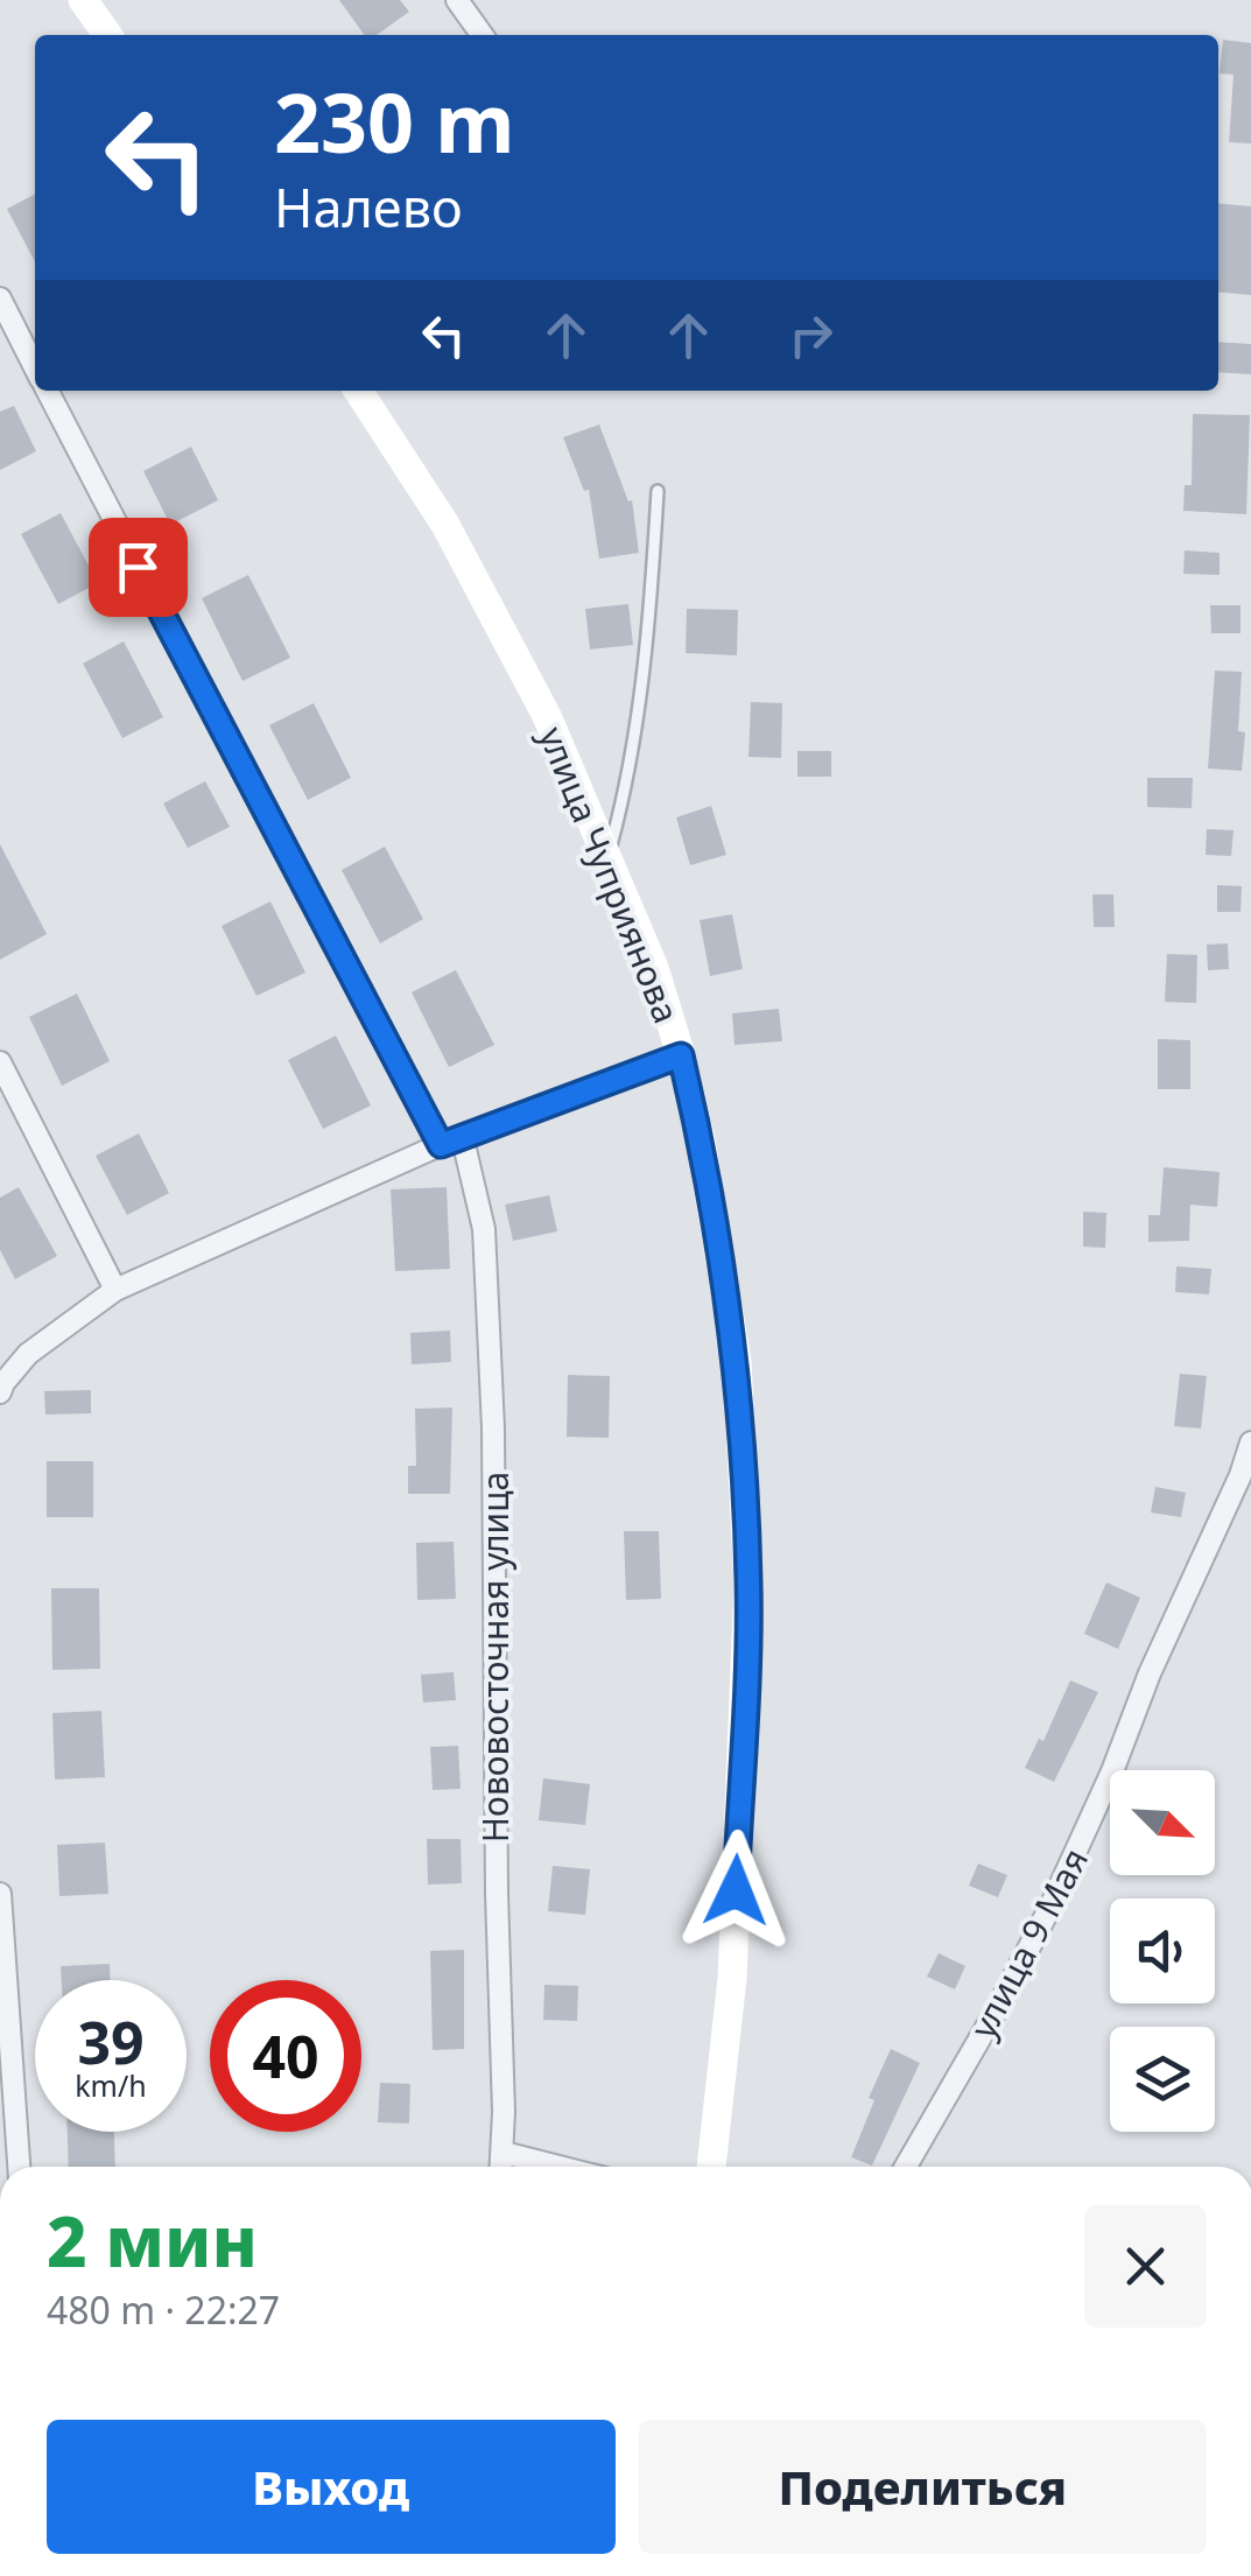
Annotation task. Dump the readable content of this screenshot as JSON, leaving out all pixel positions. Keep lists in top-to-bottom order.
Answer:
{
  "streets": {
    "street": ["улица Чуприянова", "Нововосточная улица", "улица 9 Мая"]
  },
  "north": "bottom right",
  "page": {
    "turn": ["230 m", "Налево"],
    "speed": "39 km/h",
    "limit": "40",
    "heading": ["2 мин", "480 m · 22:27"],
    "buttons": ["Выход", "Поделиться"]
  }
}
